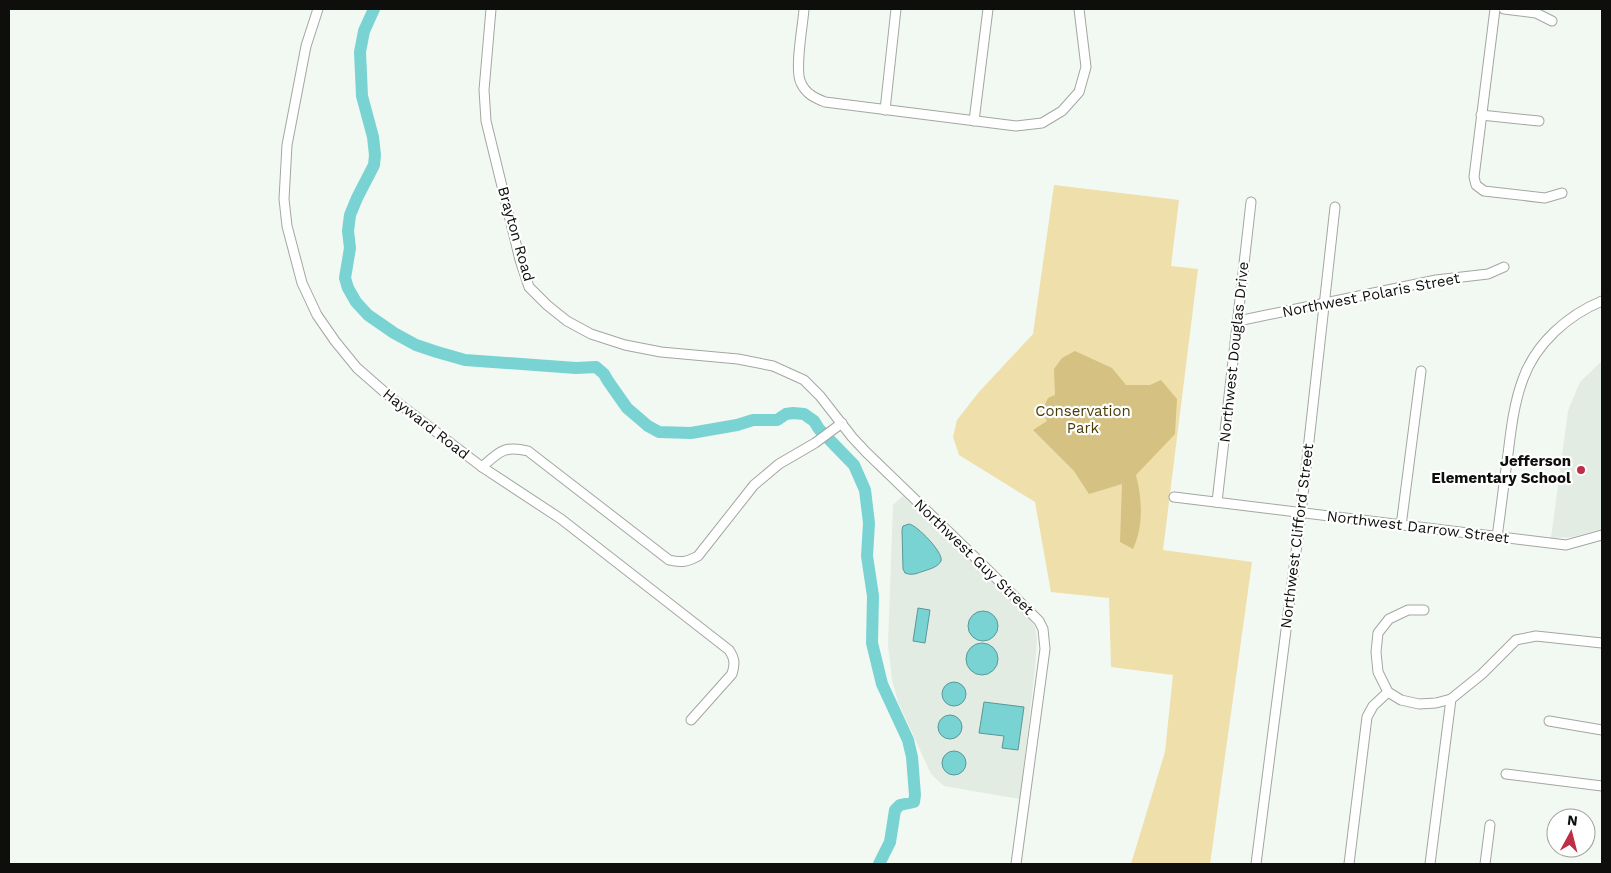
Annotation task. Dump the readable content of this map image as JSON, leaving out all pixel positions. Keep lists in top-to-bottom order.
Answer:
{
  "streets": {
    "street": [
      "Brayton Road",
      "Northwest Polaris Street",
      "Northwest Douglas Drive",
      "Hayward Road",
      "Northwest Darrow Street",
      "Northwest Clifford Street",
      "Northwest Guy Street"
    ]
  },
  "crossings": [
    ["Brayton Road", "Hayward Road"],
    ["Brayton Road", "Northwest Guy Street"],
    ["Northwest Polaris Street", "Northwest Douglas Drive"],
    ["Northwest Polaris Street", "Northwest Clifford Street"],
    ["Northwest Douglas Drive", "Northwest Darrow Street"],
    ["Hayward Road", "Northwest Guy Street"],
    ["Northwest Darrow Street", "Northwest Clifford Street"]
  ],
  "parks": ["Conservation Park"],
  "places": ["Jefferson Elementary School"],
  "north": "top"
}
